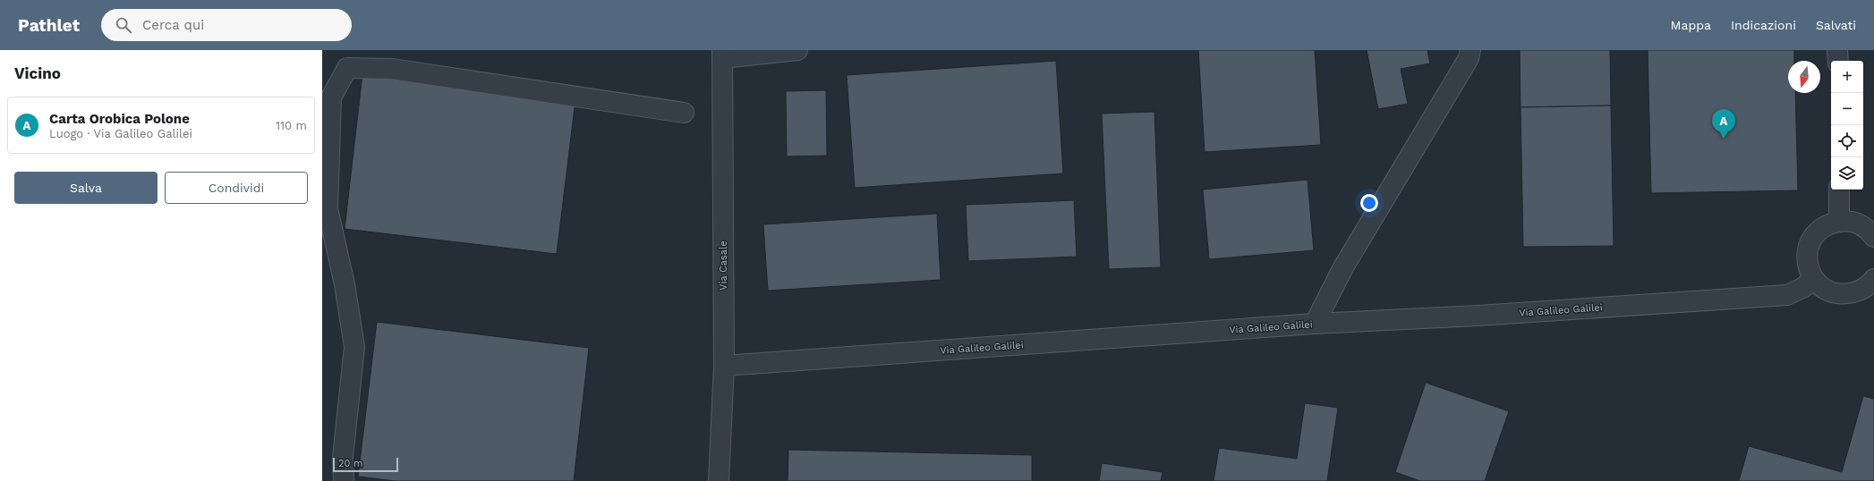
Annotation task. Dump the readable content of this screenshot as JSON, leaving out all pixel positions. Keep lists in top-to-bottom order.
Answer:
{
  "streets": {
    "street": ["Via Casale", "Via Galileo Galilei"]
  },
  "crossings": [
    ["Via Casale", "Via Galileo Galilei"]
  ],
  "scale_bar": "20 m",
  "north": "bottom",
  "page": {
    "header": "Pathlet",
    "search": "Cerca qui",
    "nav": ["Mappa", "Indicazioni", "Salvati"],
    "heading": "Vicino",
    "map_buttons": ["+", "−"],
    "list": [
      {
        "mark": "A",
        "name": "Carta Orobica Polone",
        "note": "Luogo · Via Galileo Galilei",
        "value": "110 m"
      }
    ],
    "pins": "A",
    "buttons": ["Salva", "Condividi"],
    "scale": "20 m"
  }
}
